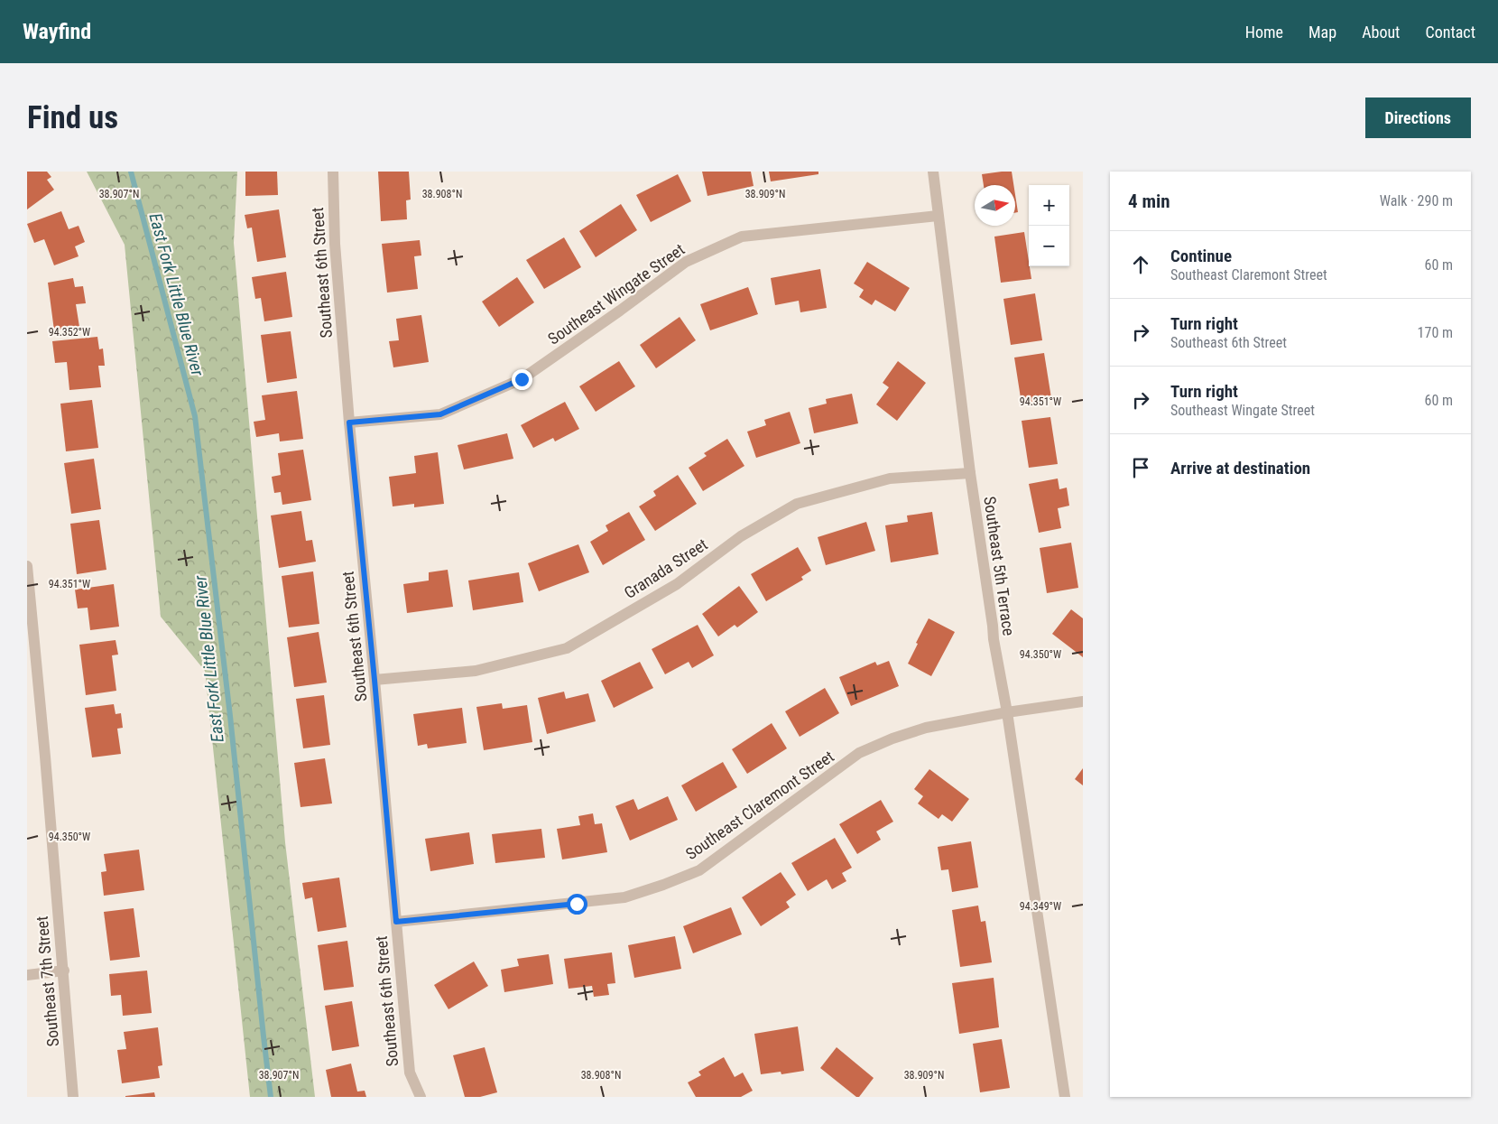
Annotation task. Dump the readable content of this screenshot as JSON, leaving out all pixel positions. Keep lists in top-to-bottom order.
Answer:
{
  "streets": {
    "street": [
      "Southeast 6th Street",
      "Southeast Wingate Street",
      "Southeast 5th Terrace",
      "Granada Street",
      "Southeast Claremont Street",
      "Southeast 7th Street"
    ]
  },
  "crossings": [
    ["Southeast 6th Street", "Southeast Wingate Street"],
    ["Southeast 6th Street", "Granada Street"],
    ["Southeast 6th Street", "Southeast Claremont Street"],
    ["Southeast Wingate Street", "Southeast 5th Terrace"],
    ["Southeast 5th Terrace", "Granada Street"],
    ["Southeast 5th Terrace", "Southeast Claremont Street"]
  ],
  "water": ["East Fork Little Blue River"],
  "north": "right",
  "page": {
    "header": "Wayfind",
    "nav": [
      "Home",
      "Map",
      "About",
      "Contact"
    ],
    "buttons": "Directions",
    "title": "Find us",
    "heading": ["4 min", "Walk · 290 m"],
    "map_buttons": ["+", "−"],
    "list": [
      ["Continue", "Southeast Claremont Street", "60 m"],
      ["Turn right", "Southeast 6th Street", "170 m"],
      ["Turn right", "Southeast Wingate Street", "60 m"],
      "Arrive at destination"
    ]
  },
  "coordinates": [
    "38.907°N",
    "38.908°N",
    "38.909°N",
    "94.352°W",
    "94.351°W",
    "94.350°W",
    "94.349°W"
  ]
}
